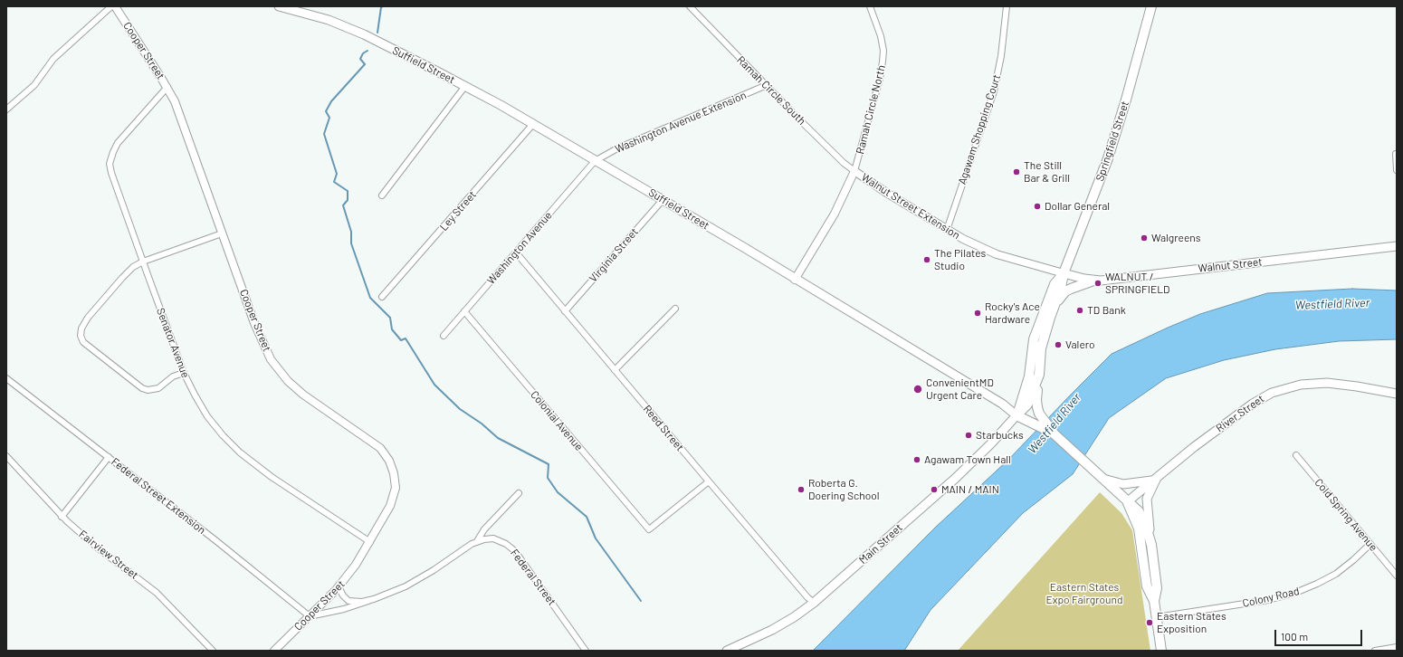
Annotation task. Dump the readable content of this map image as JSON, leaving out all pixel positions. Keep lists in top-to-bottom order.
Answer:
{
  "streets": {
    "main road": [
      "Suffield Street",
      "Springfield Street",
      "Walnut Street",
      "River Street",
      "Main Street"
    ],
    "street": [
      "Cooper Street",
      "Ramah Circle South",
      "Ramah Circle North",
      "Washington Avenue Extension",
      "Agawam Shopping Court",
      "Walnut Street Extension",
      "Ley Street",
      "Washington Avenue",
      "Virginia Street",
      "Senator Avenue",
      "Colonial Avenue",
      "Reed Street",
      "Federal Street Extension",
      "Cold Spring Avenue",
      "Fairview Street",
      "Federal Street",
      "Colony Road"
    ]
  },
  "crossings": [
    ["Cooper Street", "Senator Avenue"],
    ["Cooper Street", "Federal Street Extension"],
    ["Cooper Street", "Federal Street"],
    ["Suffield Street", "Washington Avenue Extension"],
    ["Suffield Street", "Springfield Street"],
    ["Suffield Street", "Walnut Street Extension"],
    ["Suffield Street", "Ley Street"],
    ["Suffield Street", "Washington Avenue"],
    ["Suffield Street", "Virginia Street"],
    ["Suffield Street", "River Street"],
    ["Suffield Street", "Main Street"],
    ["Ramah Circle South", "Ramah Circle North"],
    ["Ramah Circle South", "Washington Avenue Extension"],
    ["Ramah Circle South", "Walnut Street Extension"],
    ["Ramah Circle North", "Walnut Street Extension"],
    ["Washington Avenue Extension", "Washington Avenue"],
    ["Agawam Shopping Court", "Walnut Street Extension"],
    ["Springfield Street", "Walnut Street Extension"],
    ["Springfield Street", "Walnut Street"],
    ["Springfield Street", "Main Street"],
    ["Walnut Street Extension", "Walnut Street"],
    ["Washington Avenue", "Colonial Avenue"],
    ["Washington Avenue", "Reed Street"],
    ["Virginia Street", "Reed Street"],
    ["Colonial Avenue", "Reed Street"],
    ["Reed Street", "Main Street"],
    ["Federal Street Extension", "Federal Street"],
    ["Cold Spring Avenue", "Colony Road"]
  ],
  "water": ["Westfield River"],
  "parks": ["Eastern States Expo Fairground"],
  "places": [
    "The Still Bar & Grill",
    "Dollar General",
    "Walgreens",
    "The Pilates Studio",
    "WALNUT / SPRINGFIELD",
    "TD Bank",
    "Rocky's Ace Hardware",
    "Valero",
    "ConvenientMD Urgent Care",
    "Starbucks",
    "Agawam Town Hall",
    "Roberta G. Doering School",
    "MAIN / MAIN",
    "Eastern States Exposition"
  ],
  "scale_bar": "100 m"
}
